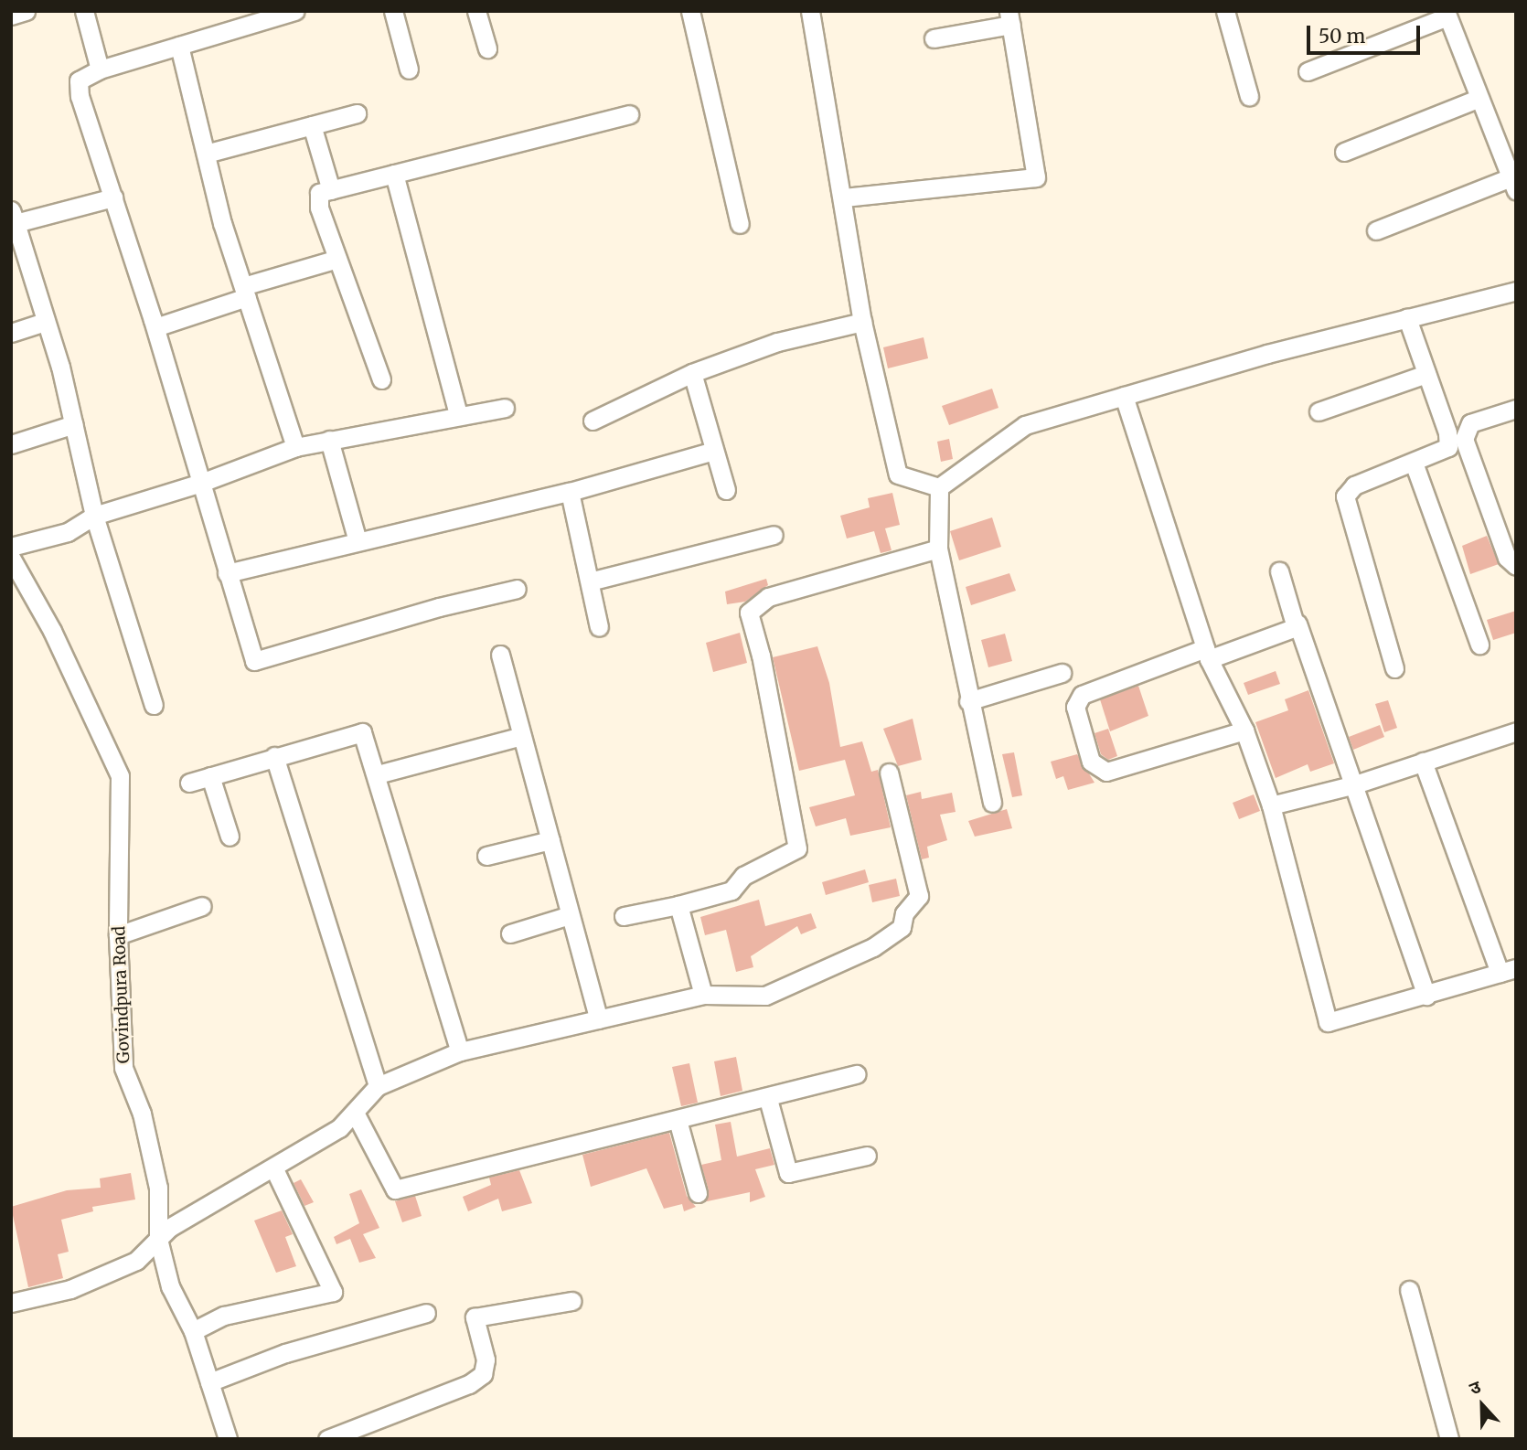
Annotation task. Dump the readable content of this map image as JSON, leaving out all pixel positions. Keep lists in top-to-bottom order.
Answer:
{
  "streets": {
    "street": ["Govindpura Road"]
  },
  "scale_bar": "50 m",
  "north": "top"
}
